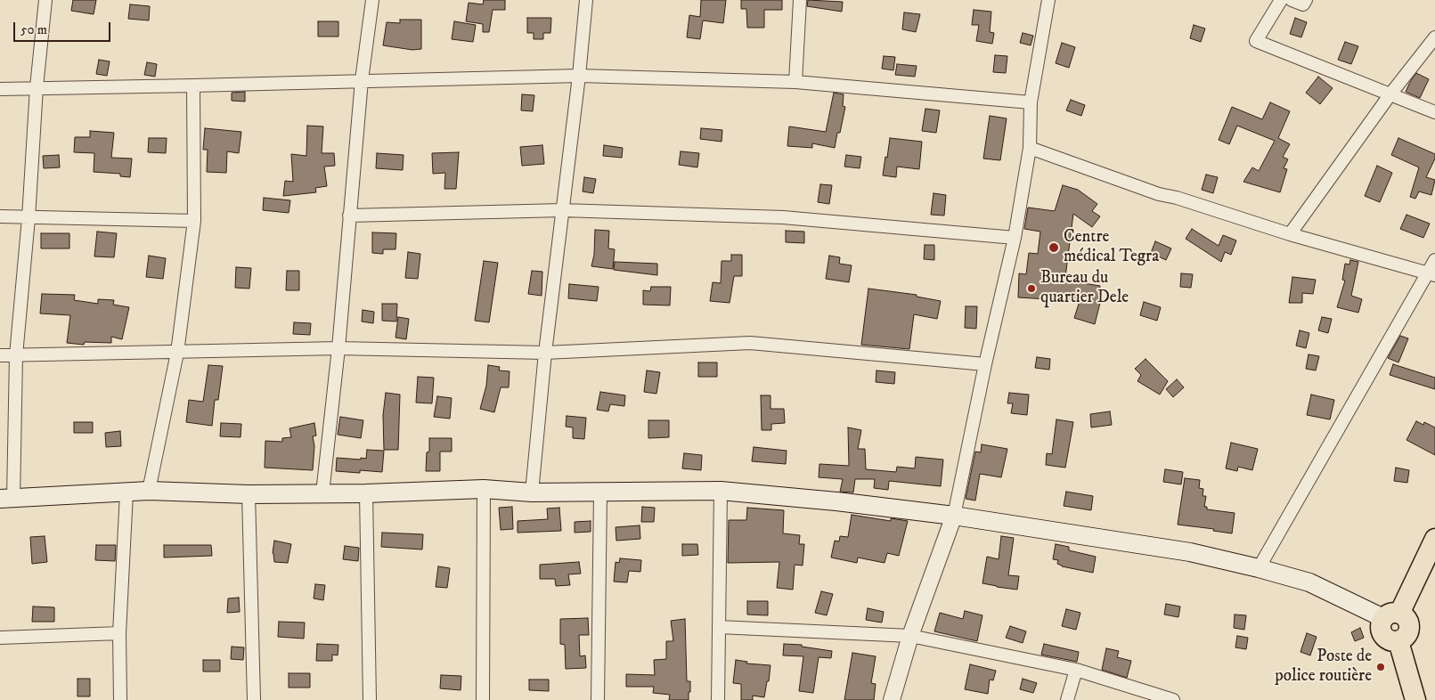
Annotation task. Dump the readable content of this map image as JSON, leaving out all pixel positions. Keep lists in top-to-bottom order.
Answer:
{
  "places": ["Centre médical Tegra", "Bureau du quartier Dele", "Poste de police routière"],
  "scale_bar": "50 m"
}
